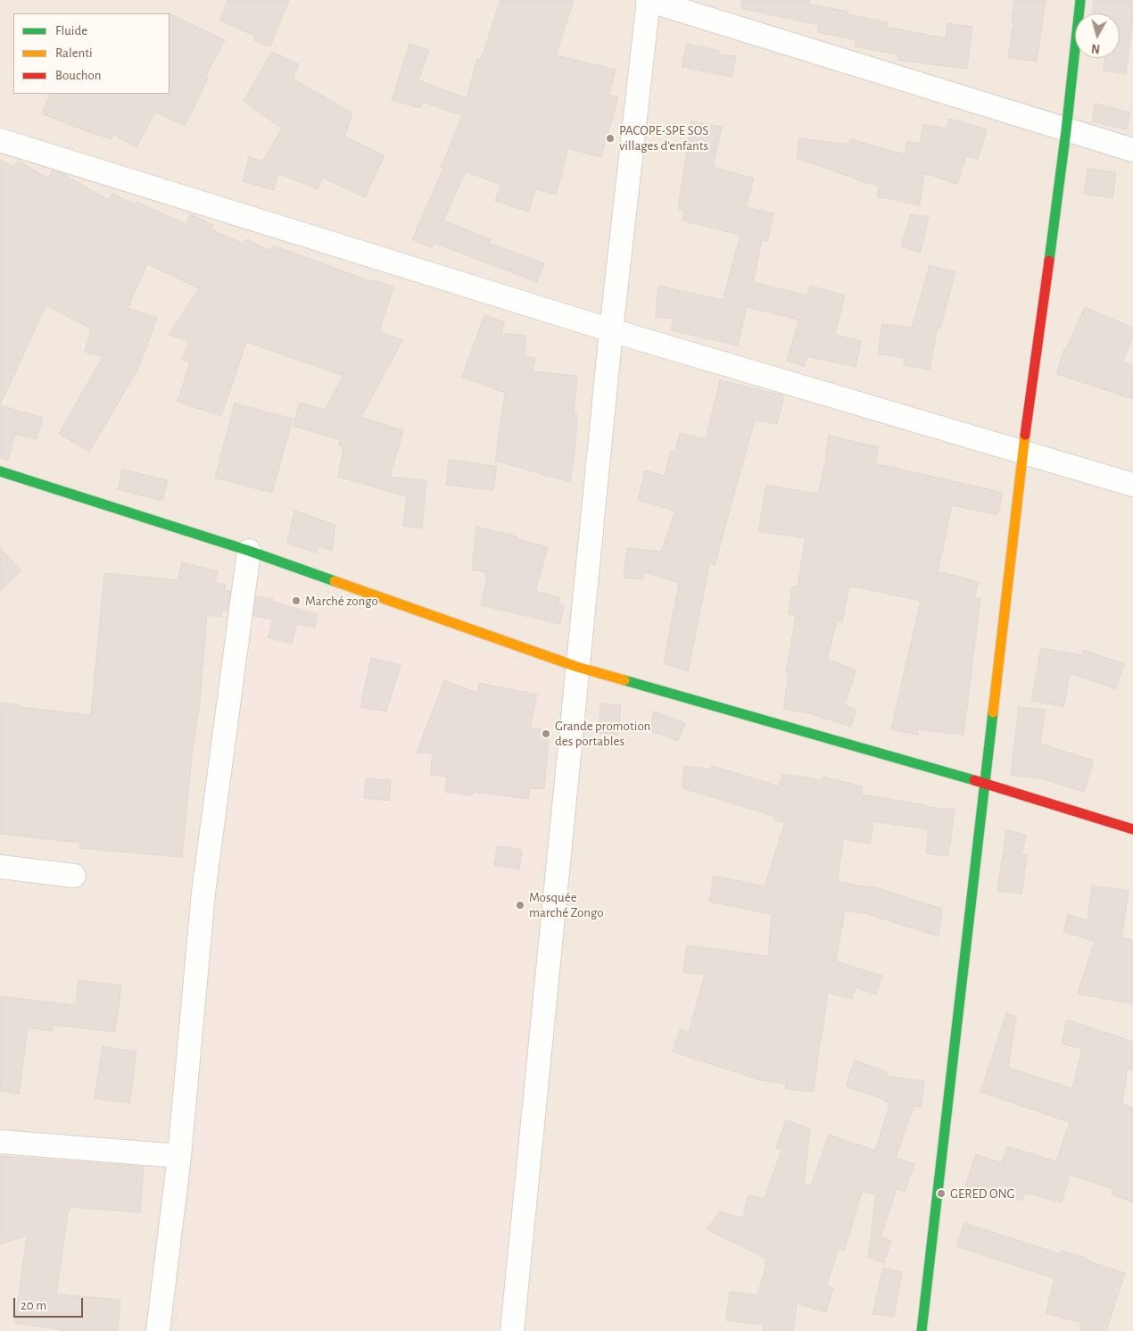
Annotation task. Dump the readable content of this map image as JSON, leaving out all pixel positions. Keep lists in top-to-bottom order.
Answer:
{
  "places": [
    "PACOPE-SPE SOS villages d'enfants",
    "Marché zongo",
    "Grande promotion des portables",
    "Mosquée marché Zongo",
    "GERED ONG"
  ],
  "legend": ["Fluide", "Ralenti", "Bouchon"],
  "scale_bar": "20 m",
  "north": "bottom"
}
